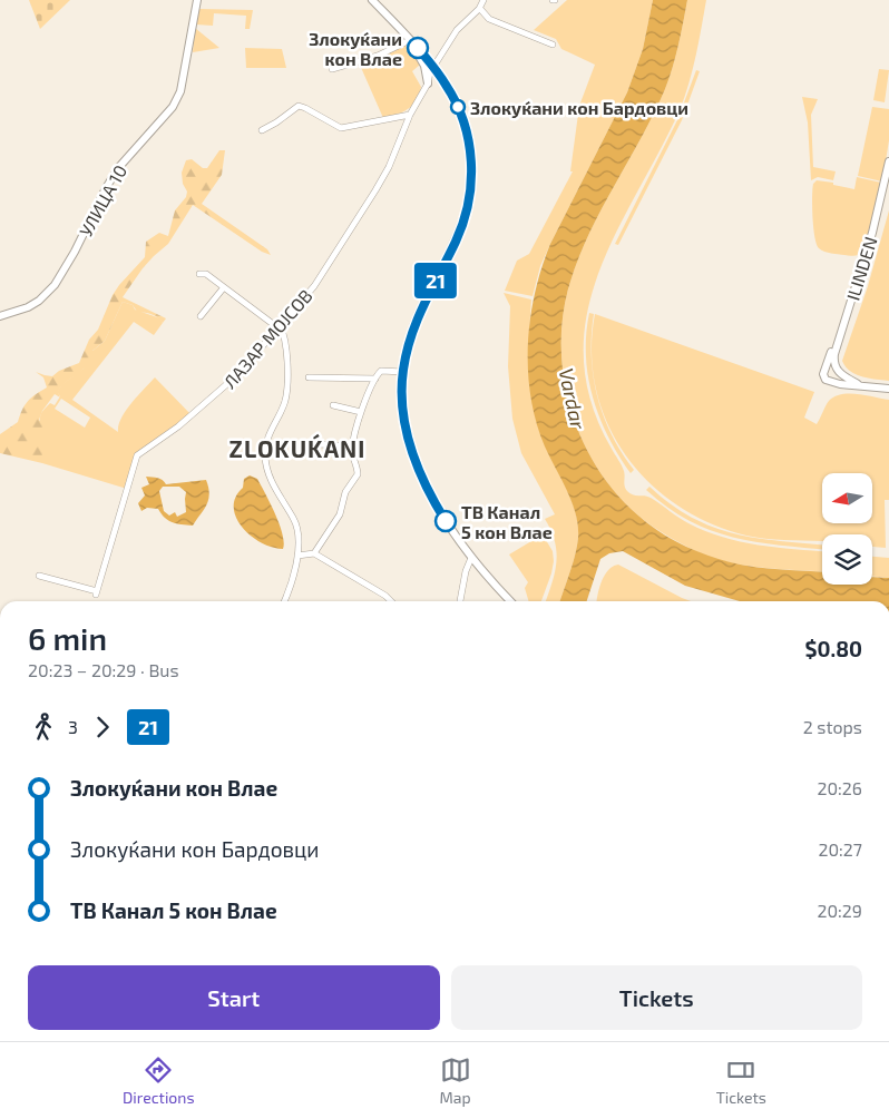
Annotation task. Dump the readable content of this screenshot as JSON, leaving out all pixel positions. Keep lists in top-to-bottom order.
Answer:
{
  "streets": {
    "street": ["УЛИЦА 10", "ILINDEN", "ЛАЗАР МОЈСОВ"]
  },
  "districts": ["ZLOKUḰANI"],
  "water": ["Vardar"],
  "places": ["Злокуќани кон Влае", "Злокуќани кон Бардовци", "ТВ Канал 5 кон Влае"],
  "lines": ["bus line 21"],
  "north": "left",
  "page": {
    "on_map": "21",
    "heading": ["6 min", "20:23 – 20:29 · Bus", "$0.80"],
    "legs": ["3", "21", "2 stops"],
    "list": [
      {
        "name": "Злокуќани кон Влае",
        "value": "20:26"
      },
      {
        "name": "Злокуќани кон Бардовци",
        "value": "20:27"
      },
      {
        "name": "ТВ Канал 5 кон Влае",
        "value": "20:29"
      }
    ],
    "buttons": ["Start", "Tickets"],
    "tabs": ["Directions", "Map", "Tickets"]
  }
}
